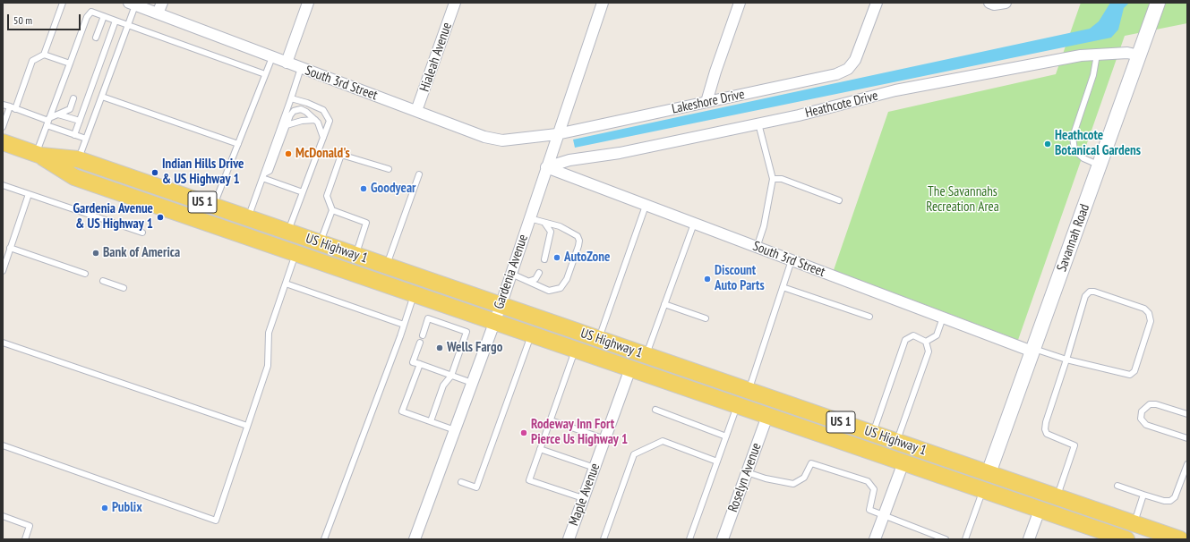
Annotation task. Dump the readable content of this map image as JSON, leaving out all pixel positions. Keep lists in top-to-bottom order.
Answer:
{
  "streets": {
    "main road": ["US 1", "US Highway 1"],
    "street": [
      "Hialeah Avenue",
      "South 3rd Street",
      "Lakeshore Drive",
      "Heathcote Drive",
      "Savannah Road",
      "Gardenia Avenue",
      "Roselyn Avenue",
      "Maple Avenue"
    ]
  },
  "crossings": [
    ["Hialeah Avenue", "South 3rd Street"],
    ["South 3rd Street", "Lakeshore Drive"],
    ["South 3rd Street", "Heathcote Drive"],
    ["South 3rd Street", "Savannah Road"],
    ["South 3rd Street", "Gardenia Avenue"],
    ["Lakeshore Drive", "Gardenia Avenue"],
    ["Heathcote Drive", "Savannah Road"],
    ["Heathcote Drive", "Gardenia Avenue"],
    ["Savannah Road", "US Highway 1"],
    ["US Highway 1", "Gardenia Avenue"],
    ["US Highway 1", "Roselyn Avenue"],
    ["US Highway 1", "Maple Avenue"]
  ],
  "parks": ["The Savannahs Recreation Area"],
  "places": [
    "Heathcote Botanical Gardens",
    "McDonald's",
    "Indian Hills Drive & US Highway 1",
    "Goodyear",
    "Gardenia Avenue & US Highway 1",
    "Bank of America",
    "AutoZone",
    "Discount Auto Parts",
    "Wells Fargo",
    "Rodeway Inn Fort Pierce Us Highway 1",
    "Publix"
  ],
  "scale_bar": "50 m"
}
